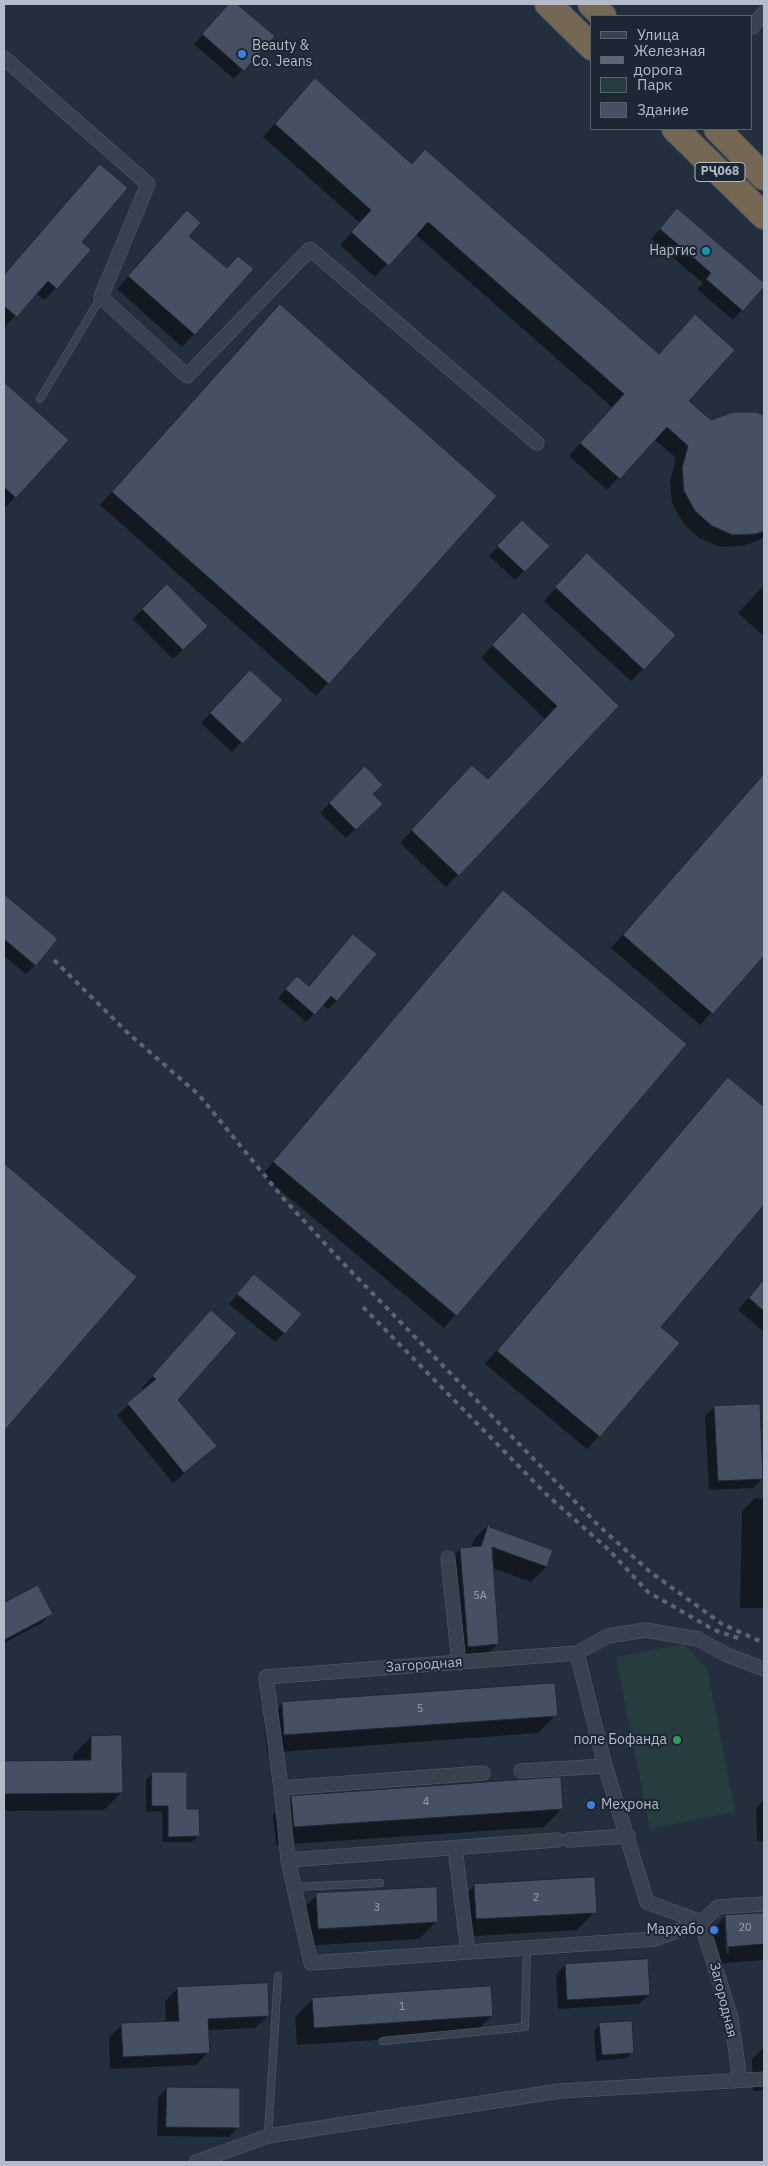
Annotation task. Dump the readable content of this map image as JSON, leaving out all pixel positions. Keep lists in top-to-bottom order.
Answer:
{
  "streets": {
    "highway": ["РҶ068"],
    "street": ["Загородная"]
  },
  "places": [
    "Beauty & Co. Jeans",
    "Наргис",
    "поле Бофанда",
    "Меҳрона",
    "Марҳабо"
  ],
  "house_numbers": [
    "5А",
    "5",
    "4",
    "2",
    "3",
    "20",
    "1"
  ],
  "legend": [
    "Улица",
    "Железная дорога",
    "Парк",
    "Здание"
  ]
}
